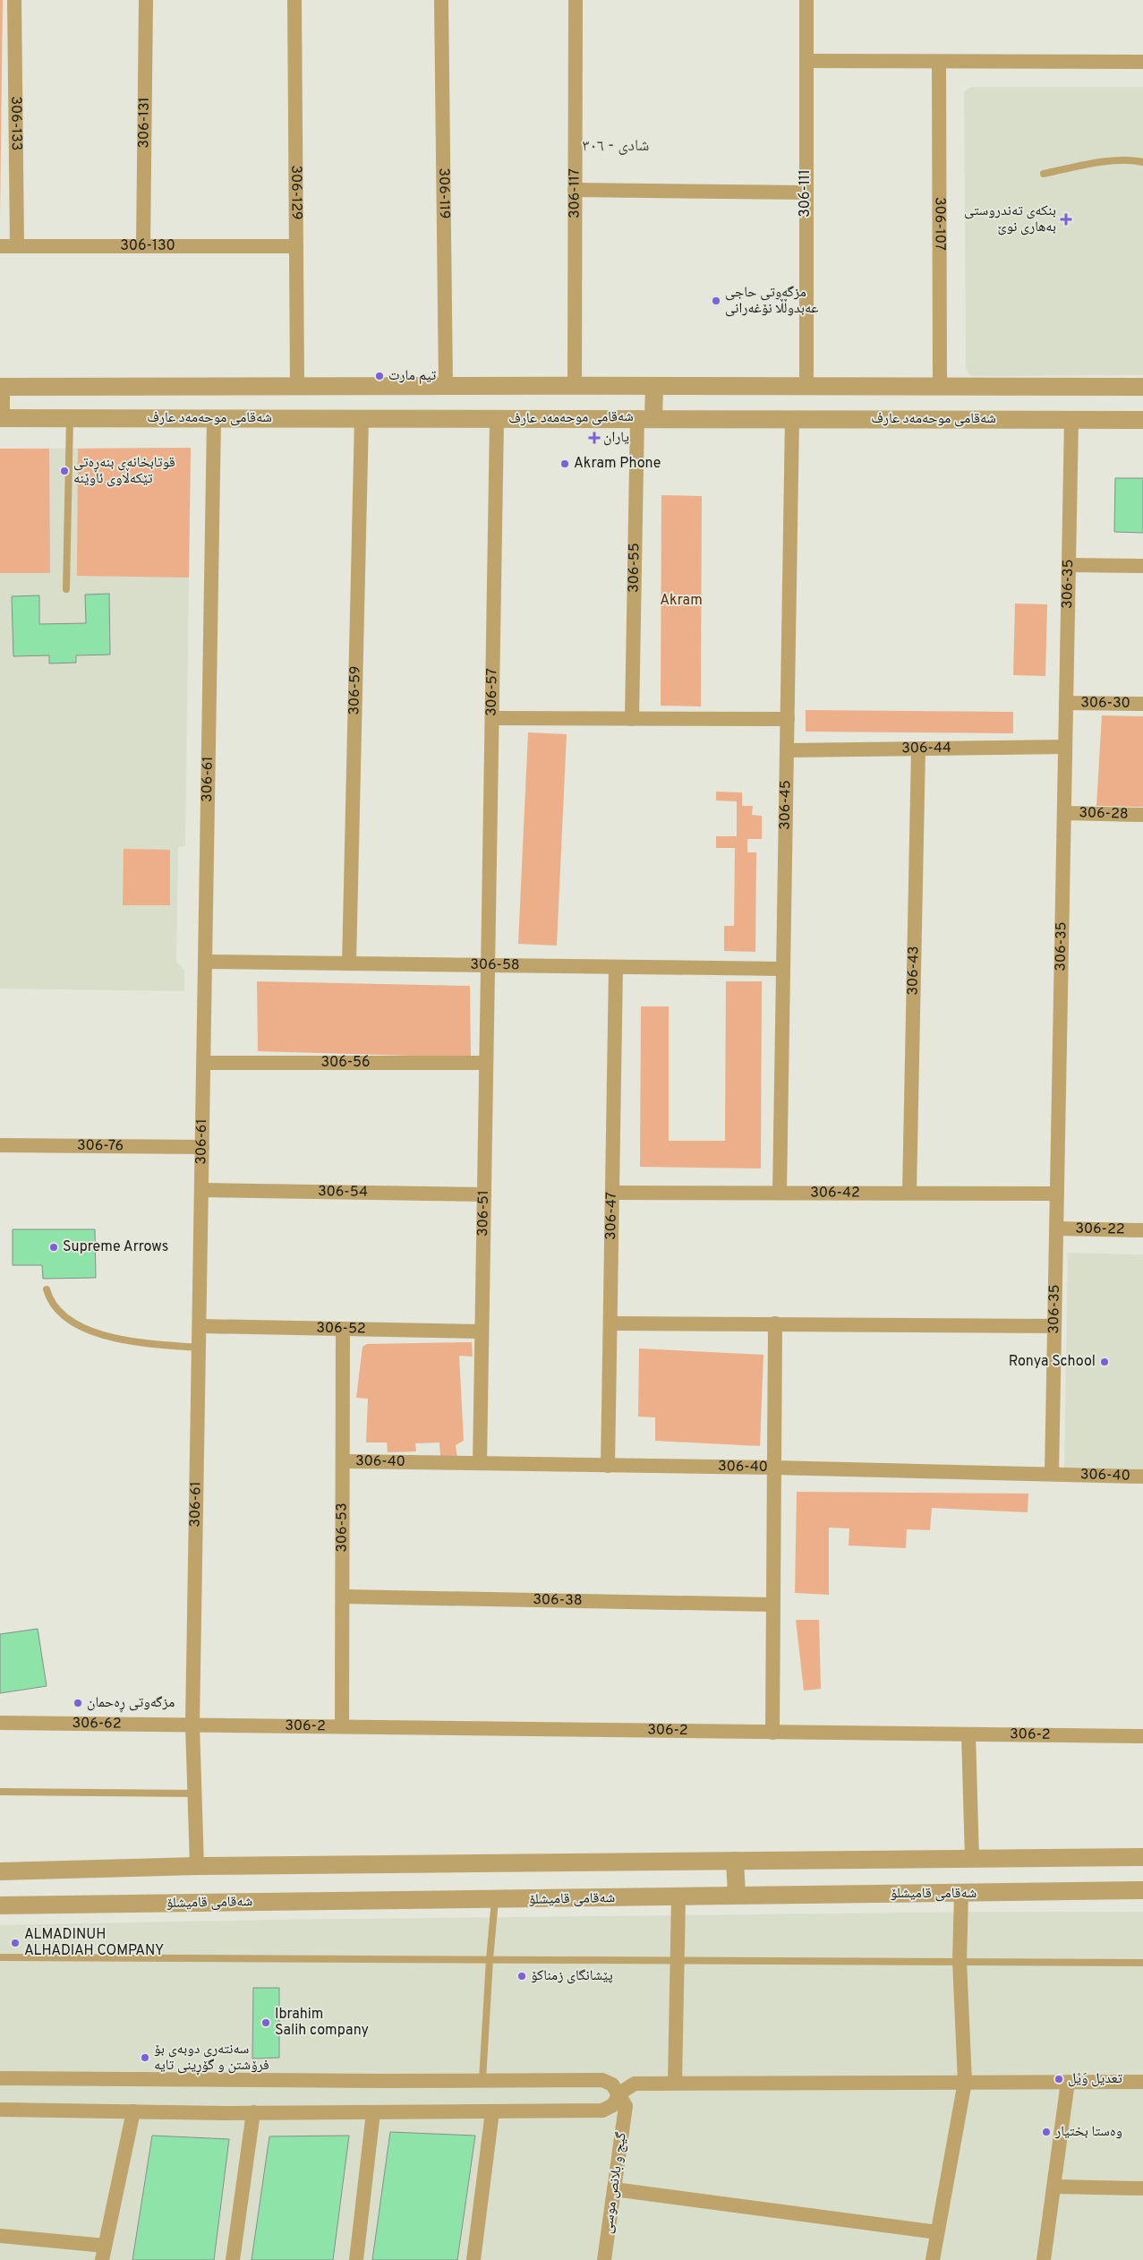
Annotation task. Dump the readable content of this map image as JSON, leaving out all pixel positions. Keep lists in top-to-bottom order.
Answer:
{
  "streets": {
    "street": [
      "306-133",
      "306-131",
      "306-129",
      "306-119",
      "306-117",
      "306-111",
      "306-107",
      "306-130",
      "شەقامی موحەمەد عارف",
      "306-55",
      "306-35",
      "306-59",
      "306-57",
      "306-30",
      "306-44",
      "306-61",
      "306-45",
      "306-28",
      "306-58",
      "306-43",
      "306-56",
      "306-76",
      "306-54",
      "306-42",
      "306-51",
      "306-47",
      "306-22",
      "306-52",
      "306-40",
      "306-53",
      "306-38",
      "306-62",
      "306-2",
      "شەقامی قامیشلۆ",
      "گيج و بلانص موسى"
    ]
  },
  "crossings": [
    ["306-133", "306-130"],
    ["306-131", "306-130"],
    ["306-129", "306-130"],
    ["306-129", "شەقامی موحەمەد عارف"],
    ["306-119", "شەقامی موحەمەد عارف"],
    ["306-117", "شەقامی موحەمەد عارف"],
    ["306-111", "شەقامی موحەمەد عارف"],
    ["306-107", "شەقامی موحەمەد عارف"],
    ["شەقامی موحەمەد عارف", "306-55"],
    ["شەقامی موحەمەد عارف", "306-35"],
    ["شەقامی موحەمەد عارف", "306-59"],
    ["شەقامی موحەمەد عارف", "306-57"],
    ["شەقامی موحەمەد عارف", "306-61"],
    ["شەقامی موحەمەد عارف", "306-45"],
    ["306-35", "306-30"],
    ["306-35", "306-44"],
    ["306-35", "306-28"],
    ["306-35", "306-42"],
    ["306-35", "306-22"],
    ["306-35", "306-40"],
    ["306-59", "306-58"],
    ["306-57", "306-58"],
    ["306-57", "306-51"],
    ["306-44", "306-45"],
    ["306-44", "306-43"],
    ["306-61", "306-58"],
    ["306-61", "306-56"],
    ["306-61", "306-76"],
    ["306-61", "306-54"],
    ["306-61", "306-52"],
    ["306-61", "306-62"],
    ["306-61", "306-2"],
    ["306-45", "306-58"],
    ["306-45", "306-42"],
    ["306-58", "306-51"],
    ["306-58", "306-47"],
    ["306-43", "306-42"],
    ["306-56", "306-51"],
    ["306-54", "306-51"],
    ["306-42", "306-47"],
    ["306-51", "306-52"],
    ["306-51", "306-40"],
    ["306-47", "306-40"],
    ["306-52", "306-53"],
    ["306-40", "306-53"],
    ["306-53", "306-38"],
    ["306-53", "306-2"],
    ["306-62", "306-2"]
  ],
  "districts": ["شادی - ٣٠٦"],
  "parks": ["Akram"],
  "places": {
    "health": ["بنکەی تەندروستی بەهاری نوێ", "یاران"],
    "other": [
      "مزگەوتی حاجی عەبدوڵڵا نۆغەرانی",
      "تيم مارت",
      "Akram Phone",
      "قوتابخانەی بنەڕەتی تێکەڵاوی ئاوێنە",
      "Supreme Arrows",
      "Ronya School",
      "مزگەوتی ڕەحمان",
      "ALMADINUH ALHADIAH COMPANY",
      "پێشانگای زمناكۆ",
      "Ibrahim Salih company",
      "سەنتەری دوبەی بۆ فرۆشتن و گۆڕینی تایە",
      "تعديل وَيْل",
      "وەستا بختیار"
    ]
  }
}
